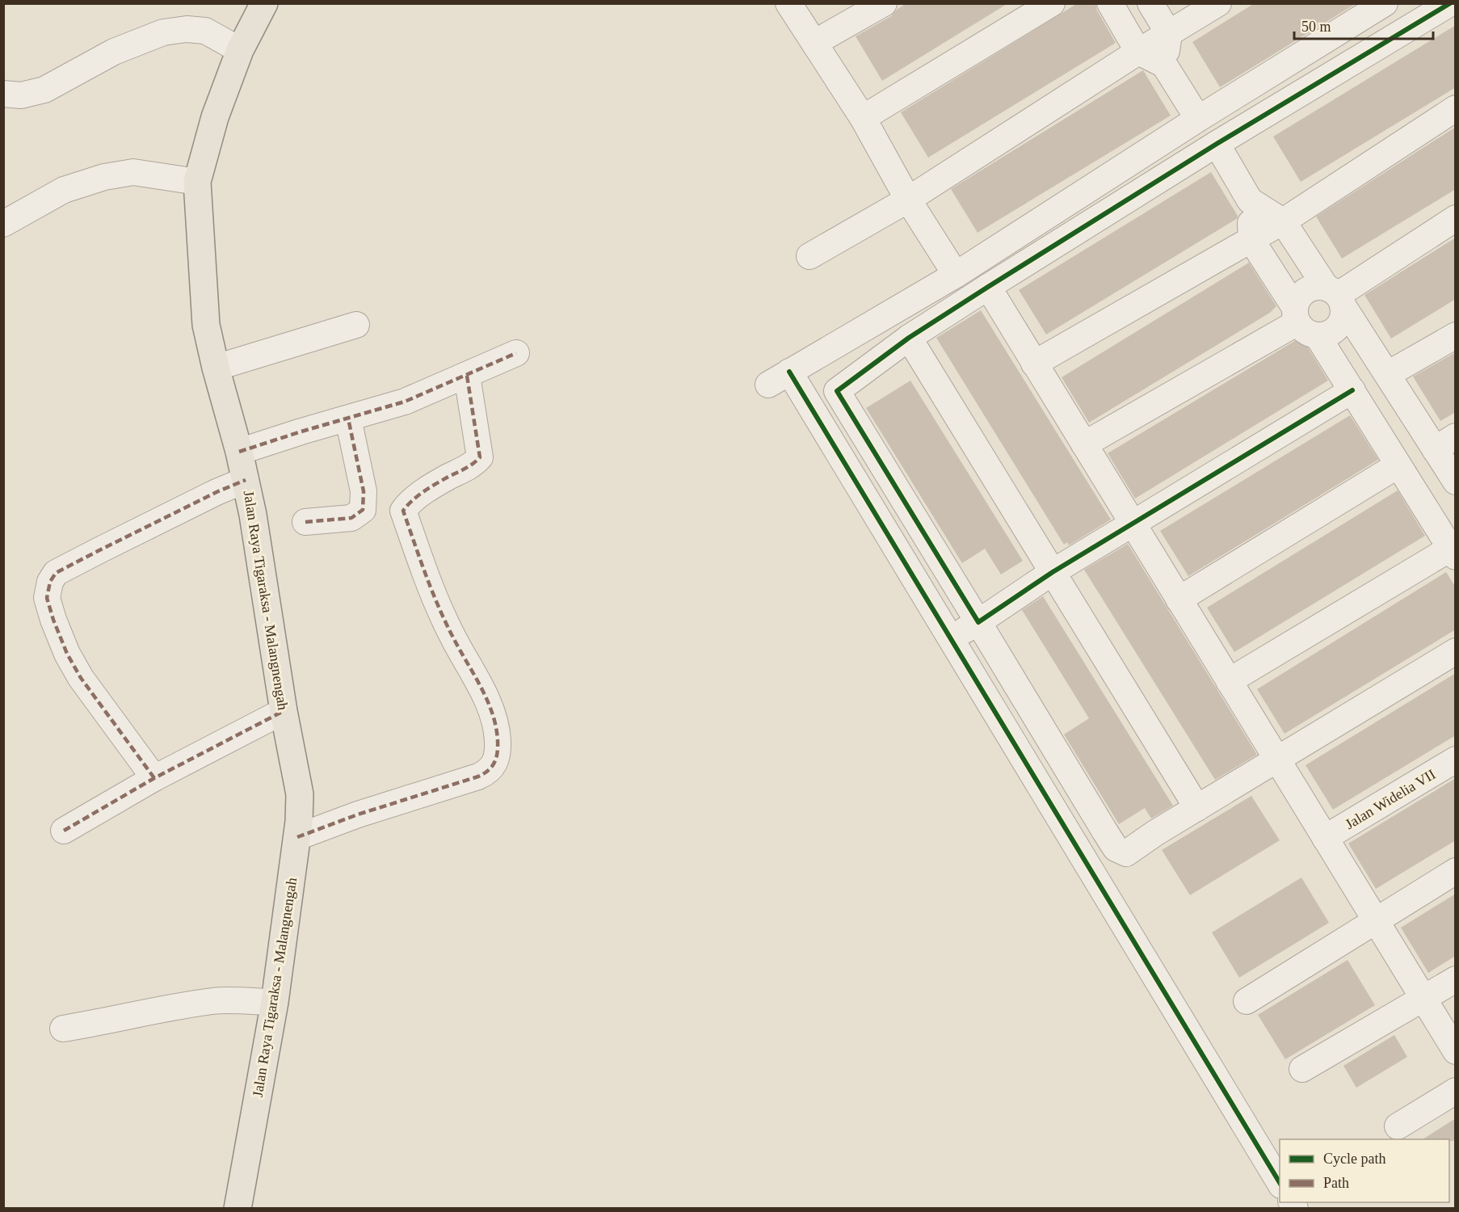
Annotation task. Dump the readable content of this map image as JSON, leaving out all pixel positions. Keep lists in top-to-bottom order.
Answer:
{
  "streets": {
    "main road": ["Jalan Raya Tigaraksa - Malangnengah"],
    "street": ["Jalan Widelia VII"]
  },
  "legend": ["Cycle path", "Path"],
  "scale_bar": "50 m"
}
